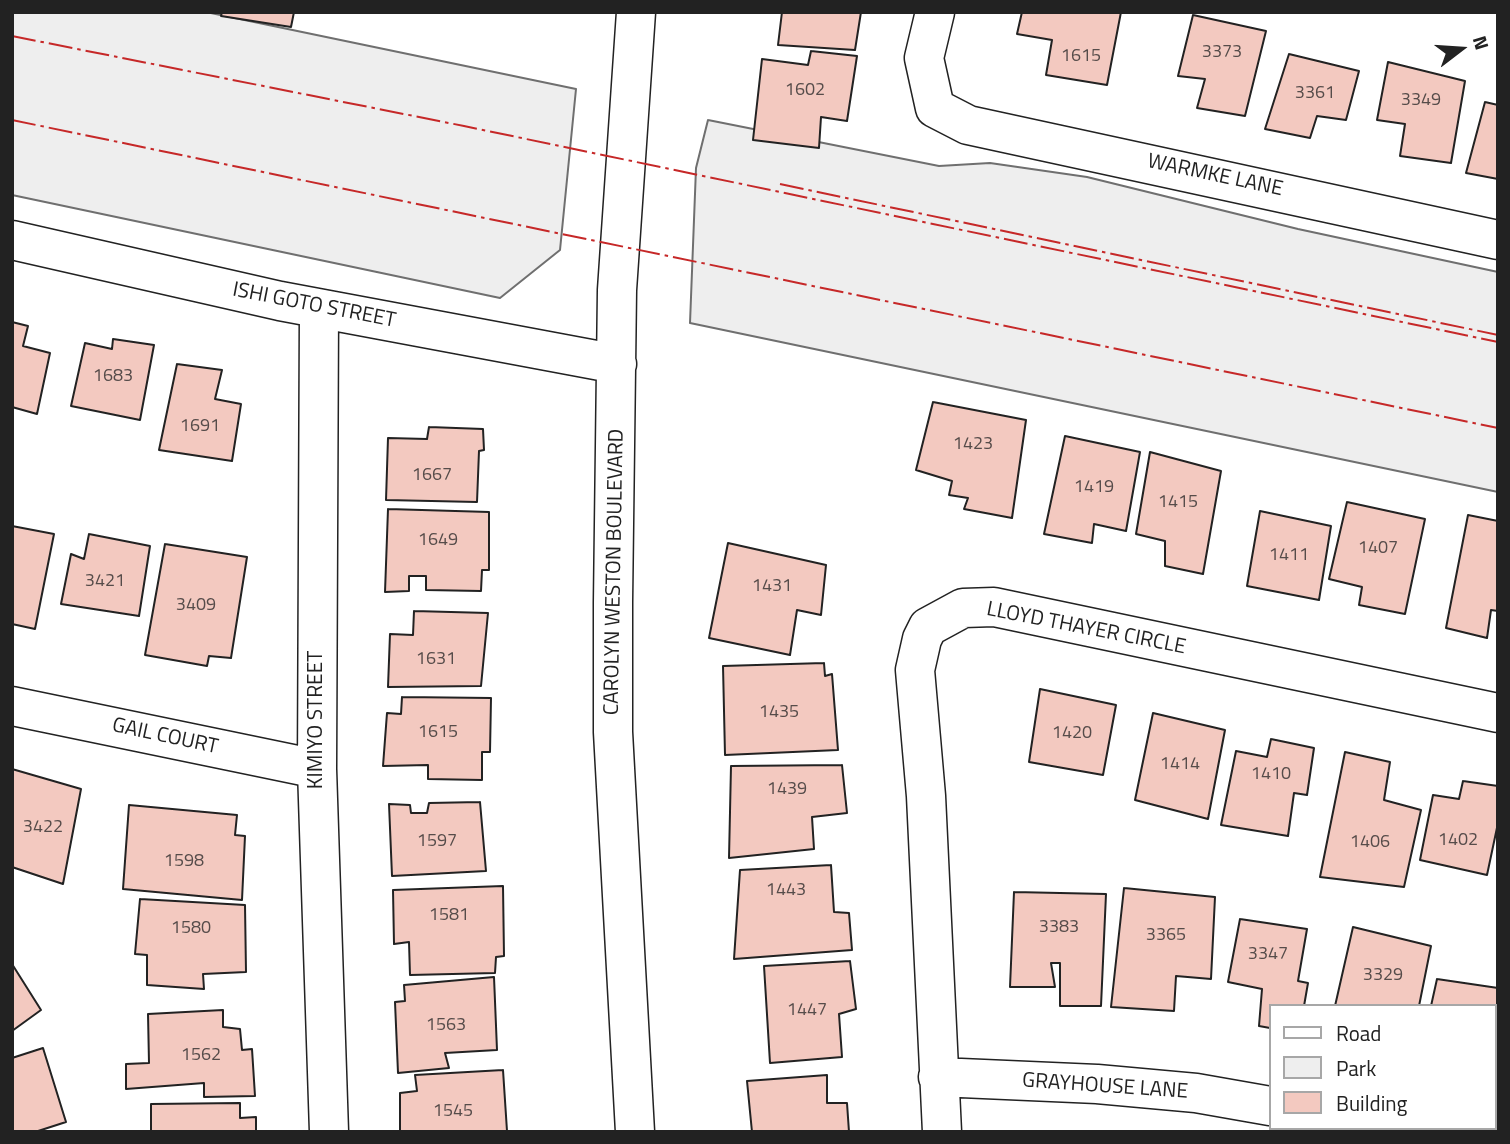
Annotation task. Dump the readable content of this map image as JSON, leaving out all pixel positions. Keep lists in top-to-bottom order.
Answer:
{
  "streets": {
    "street": [
      "WARMKE LANE",
      "ISHI GOTO STREET",
      "CAROLYN WESTON BOULEVARD",
      "LLOYD THAYER CIRCLE",
      "KIMIYO STREET",
      "GAIL COURT",
      "GRAYHOUSE LANE"
    ]
  },
  "crossings": [
    ["ISHI GOTO STREET", "CAROLYN WESTON BOULEVARD"],
    ["ISHI GOTO STREET", "KIMIYO STREET"],
    ["LLOYD THAYER CIRCLE", "GRAYHOUSE LANE"],
    ["KIMIYO STREET", "GAIL COURT"]
  ],
  "house_numbers": [
    "3373",
    "1615",
    "1602",
    "3361",
    "3349",
    "1683",
    "1691",
    "1423",
    "1667",
    "1419",
    "1415",
    "1649",
    "1407",
    "1411",
    "3421",
    "1431",
    "3409",
    "1631",
    "1435",
    "1615",
    "1420",
    "1414",
    "1410",
    "1439",
    "3422",
    "1402",
    "1597",
    "1406",
    "1598",
    "1443",
    "1581",
    "3383",
    "1580",
    "3365",
    "3347",
    "3329",
    "1447",
    "1563",
    "1562",
    "1545"
  ],
  "legend": ["Road", "Park", "Building"],
  "north": "right"
}
